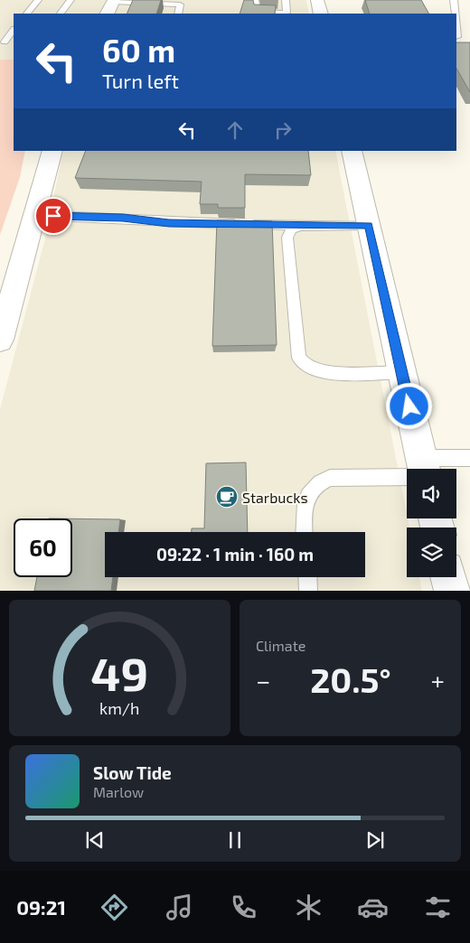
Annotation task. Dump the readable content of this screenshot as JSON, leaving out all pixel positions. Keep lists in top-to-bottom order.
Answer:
{
  "places": {
    "cafe": ["Starbucks"]
  },
  "page": {
    "turn": ["60 m", "Turn left"],
    "limit": "60",
    "trip": "09:22 · 1 min · 160 m",
    "tile": "Climate",
    "heat": ["−", "20.5°", "+"],
    "song": ["Slow Tide", "Marlow"],
    "tabs": "09:21",
    "gauge": ["49", "km/h"]
  }
}
